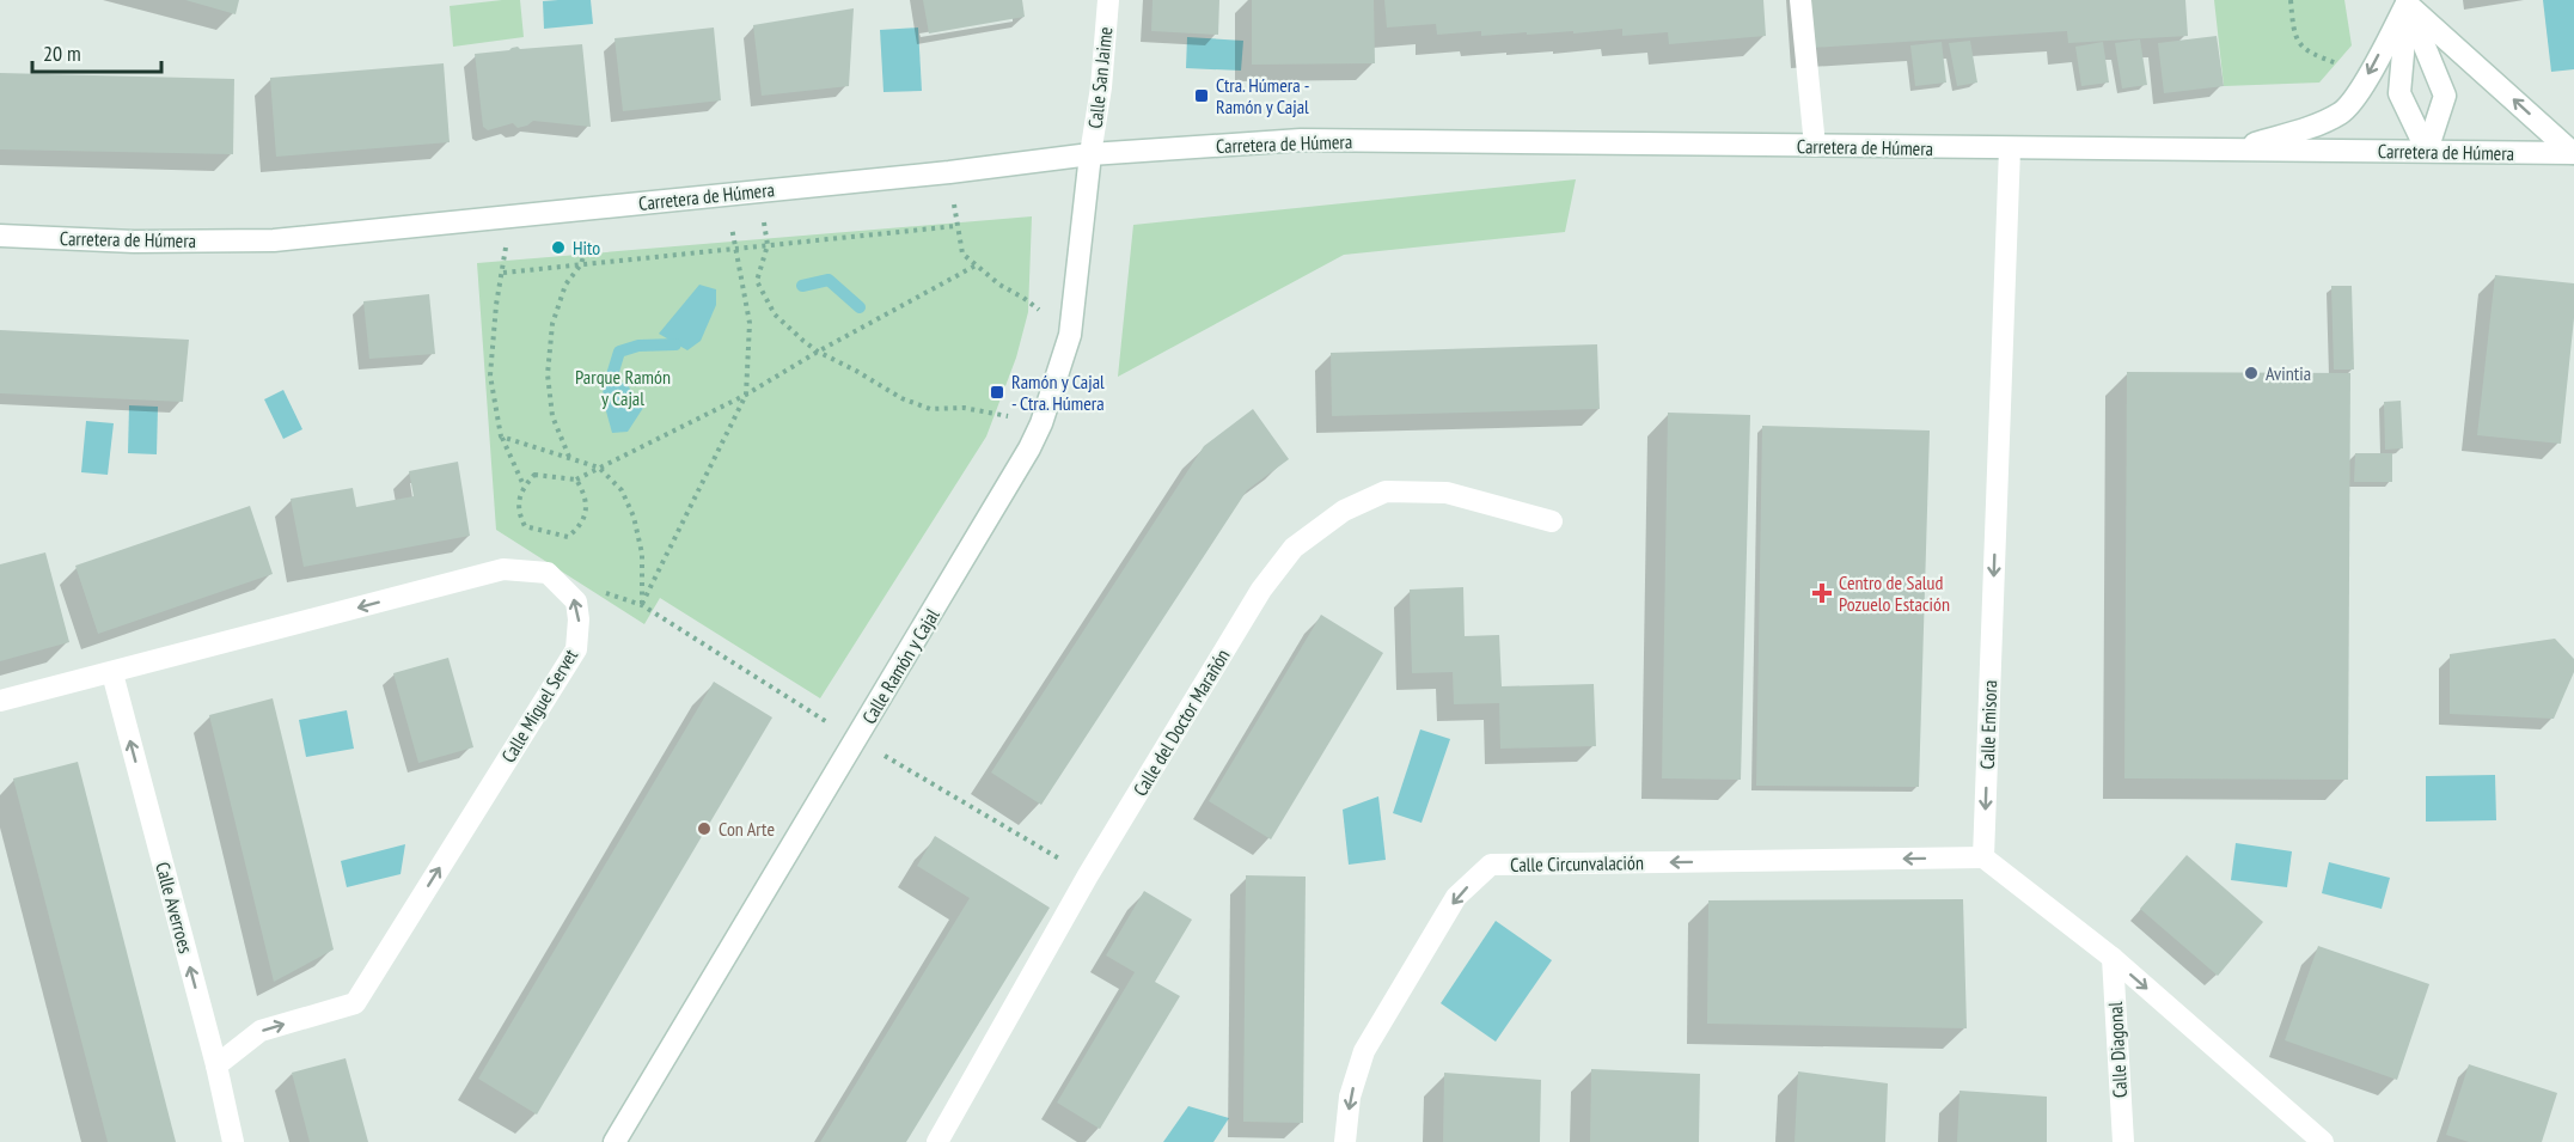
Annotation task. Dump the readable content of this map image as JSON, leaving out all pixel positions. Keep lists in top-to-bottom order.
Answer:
{
  "streets": {
    "street": [
      "Calle San Jaime",
      "Carretera de Húmera",
      "Calle Ramón y Cajal",
      "Calle Miguel Servet",
      "Calle del Doctor Marañón",
      "Calle Emisora",
      "Calle Circunvalación",
      "Calle Averroes",
      "Calle Diagonal"
    ]
  },
  "crossings": [
    ["Calle San Jaime", "Carretera de Húmera"],
    ["Calle San Jaime", "Calle Ramón y Cajal"],
    ["Carretera de Húmera", "Calle Ramón y Cajal"],
    ["Carretera de Húmera", "Calle Emisora"],
    ["Calle Miguel Servet", "Calle Averroes"],
    ["Calle Emisora", "Calle Circunvalación"]
  ],
  "one_way": ["Calle Emisora", "Calle Circunvalación", "Calle Averroes"],
  "parks": ["Parque Ramón y Cajal"],
  "places": {
    "transit": ["Ctra. Húmera - Ramón y Cajal", "Ramón y Cajal - Ctra. Húmera"],
    "other": ["Hito", "Avintia", "Con Arte"],
    "health": ["Centro de Salud Pozuelo Estación"]
  },
  "scale_bar": "20 m"
}
